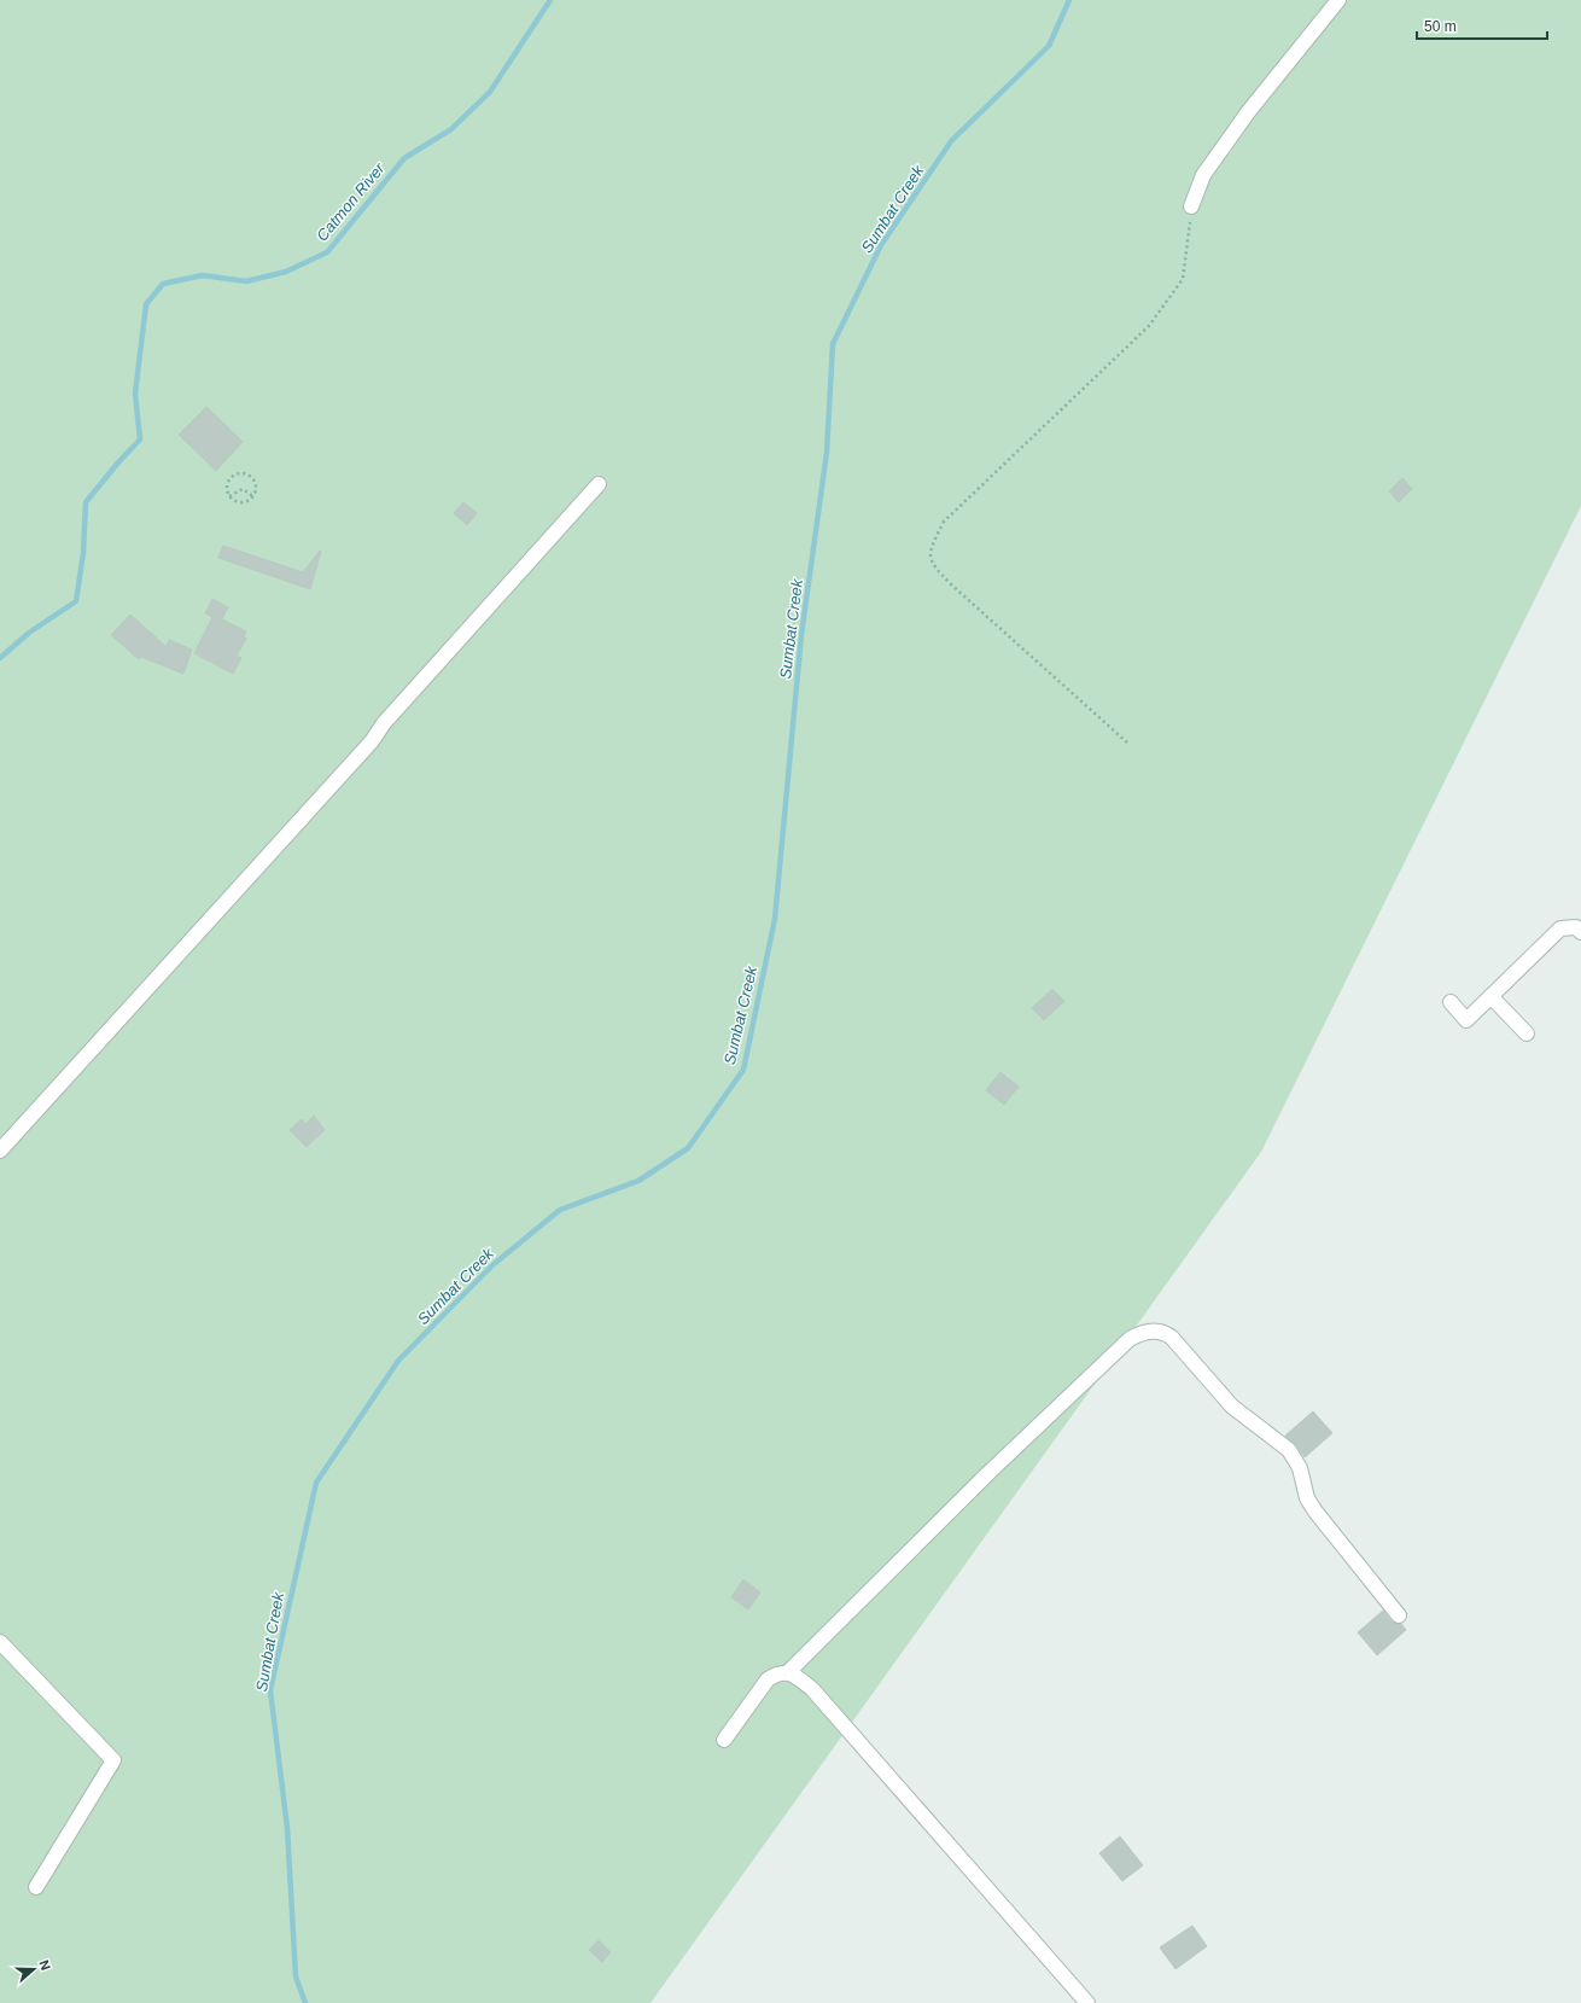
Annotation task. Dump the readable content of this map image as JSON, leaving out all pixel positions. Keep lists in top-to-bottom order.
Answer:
{
  "water": ["Catmon River", "Sumbat Creek"],
  "scale_bar": "50 m",
  "north": "right"
}
